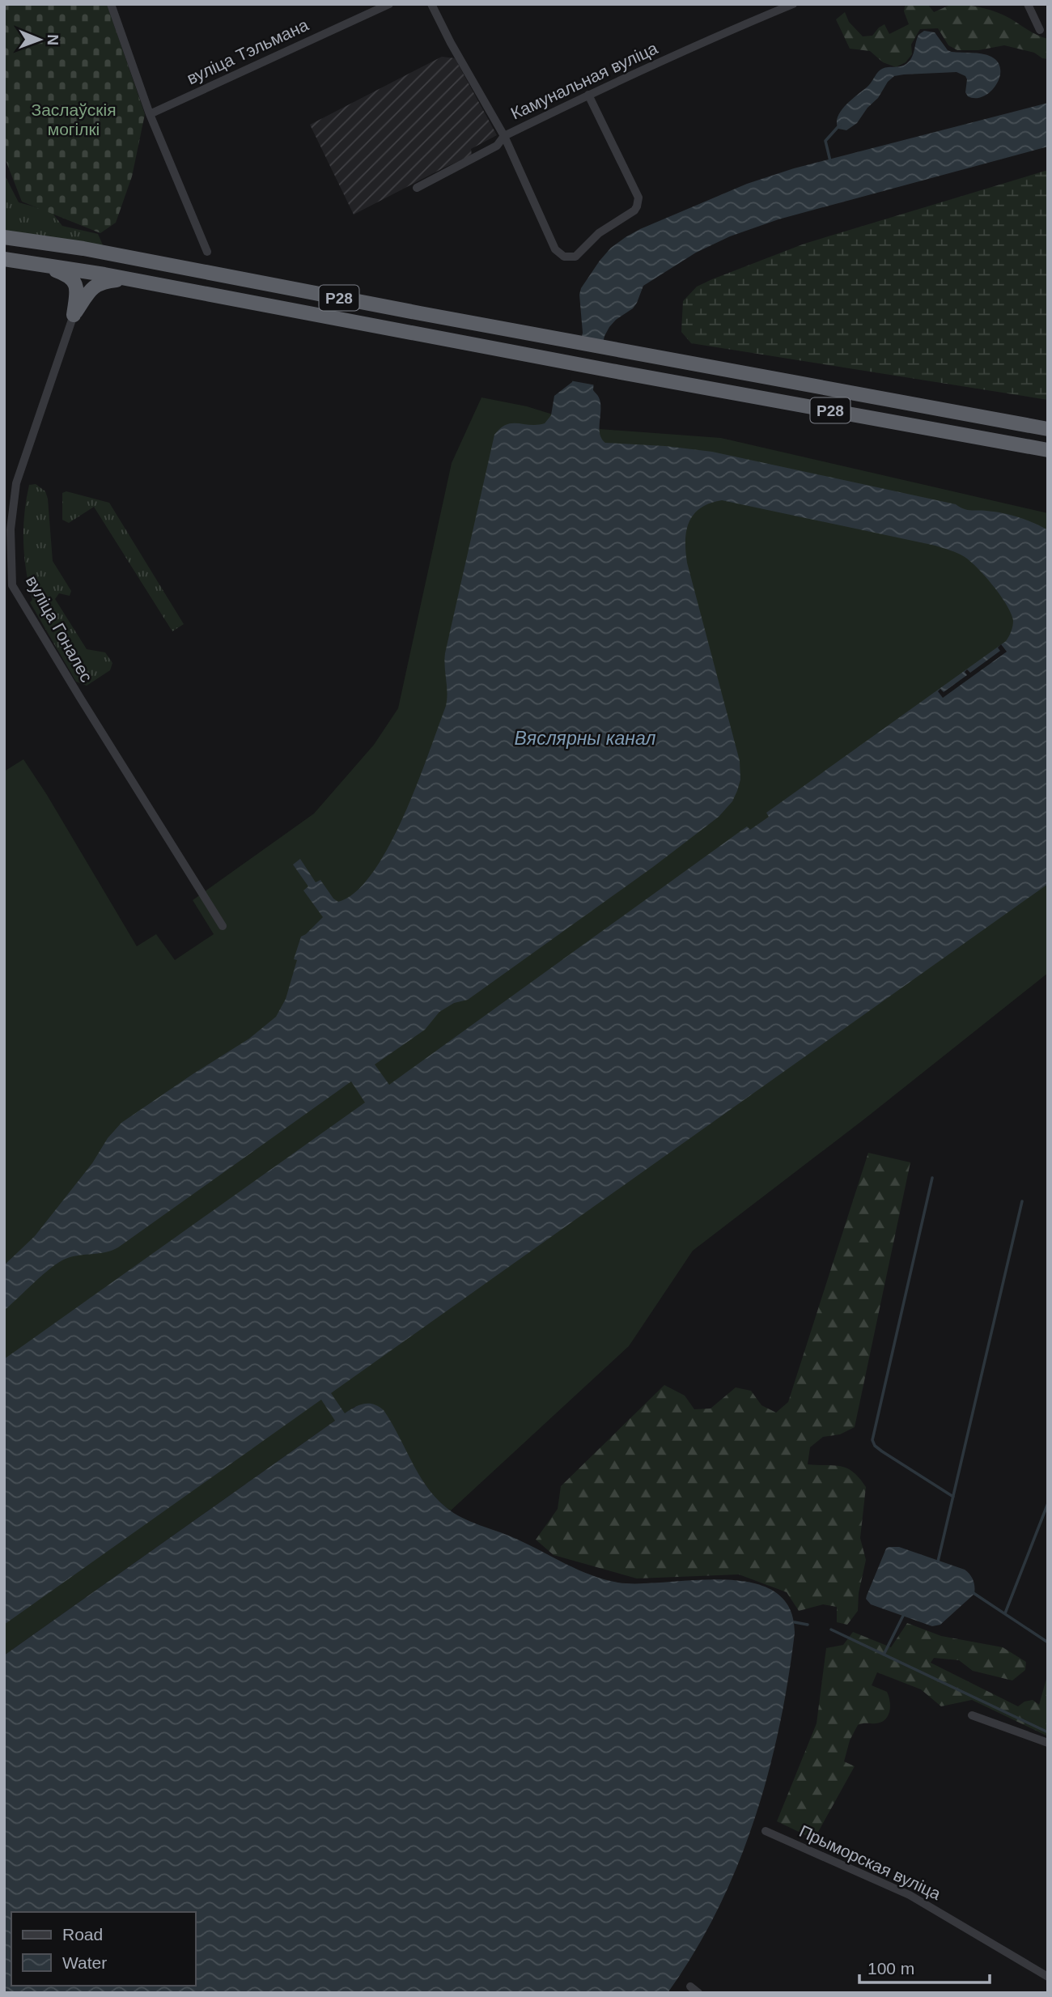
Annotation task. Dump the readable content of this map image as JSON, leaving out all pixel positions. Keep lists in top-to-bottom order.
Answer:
{
  "streets": {
    "highway": ["Р28"],
    "street": [
      "вуліца Тэльмана",
      "Камунальная вуліца",
      "вуліца Гоналес",
      "Прыморская вуліца"
    ]
  },
  "water": ["Вяслярны канал"],
  "parks": ["Заслаўскія могілкі"],
  "legend": ["Road", "Water"],
  "scale_bar": "100 m",
  "north": "right"
}
